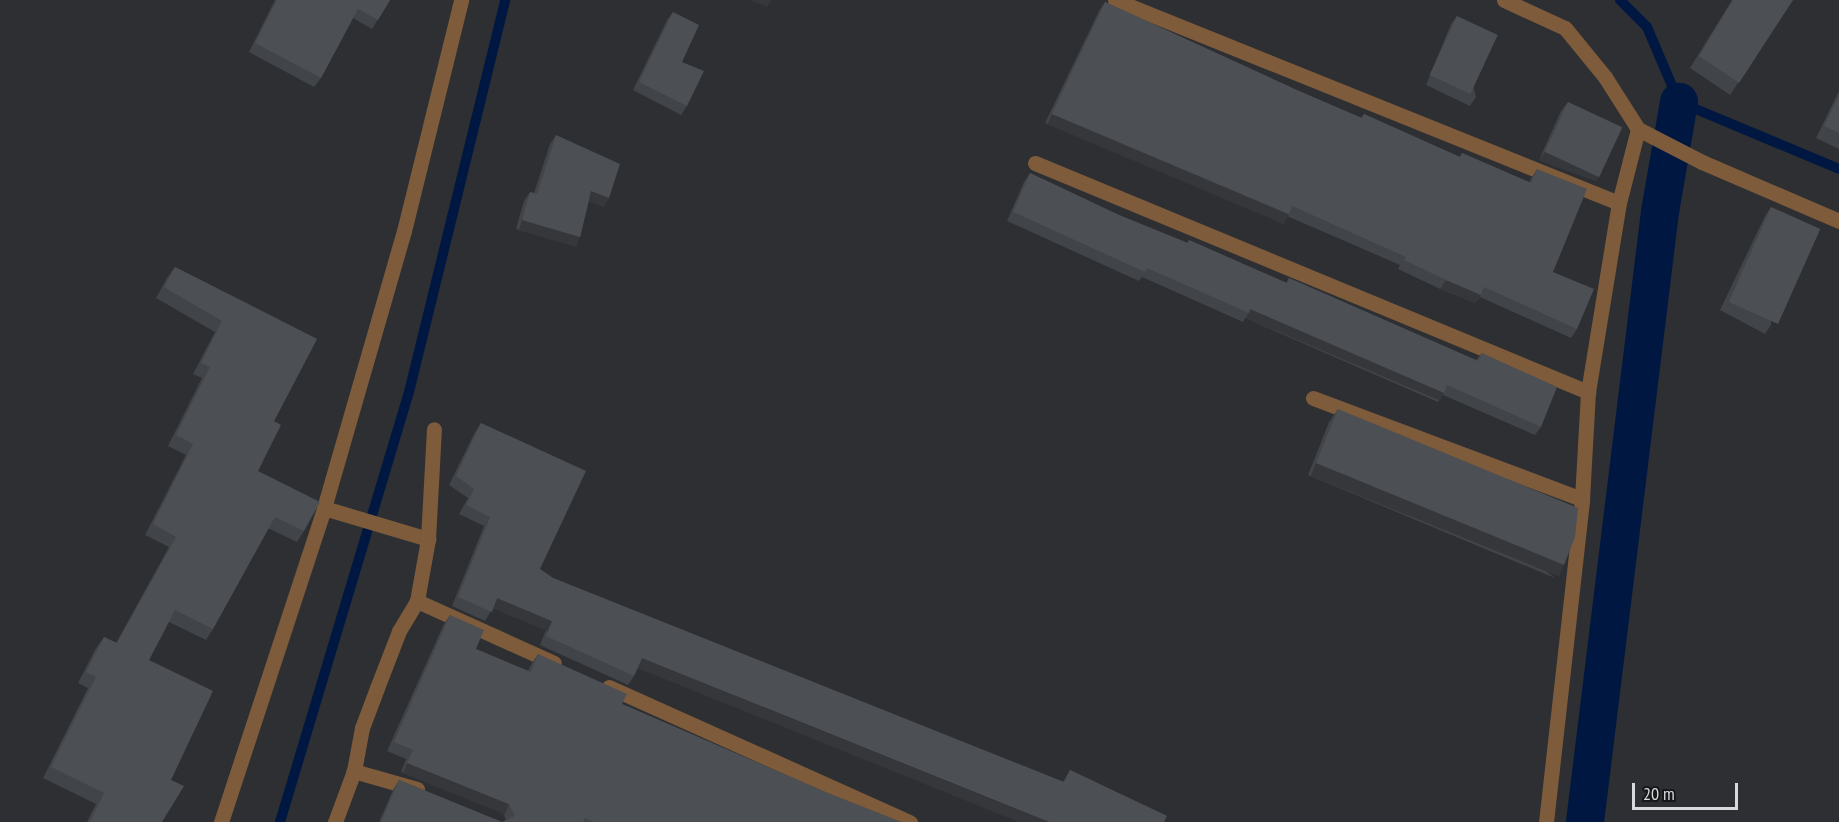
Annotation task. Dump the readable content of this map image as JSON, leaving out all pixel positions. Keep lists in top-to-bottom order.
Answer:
{
  "scale_bar": "20 m"
}
